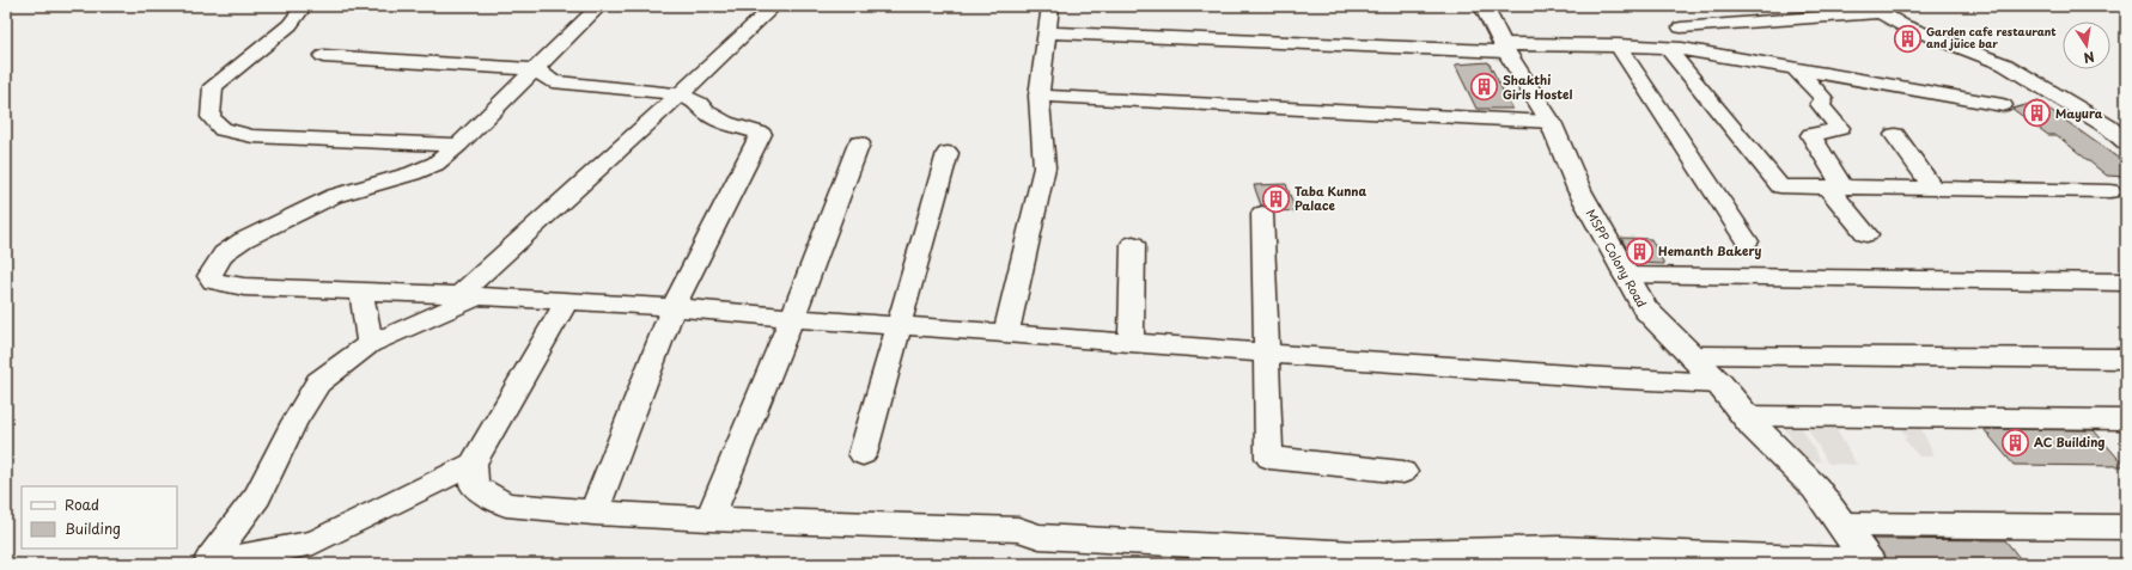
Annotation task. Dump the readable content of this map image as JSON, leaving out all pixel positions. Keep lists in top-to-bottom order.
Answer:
{
  "streets": {
    "street": ["MSPP Colony Road"]
  },
  "places": {
    "building": [
      "Garden cafe restaurant and juice bar",
      "Shakthi Girls Hostel",
      "Mayura",
      "Taba Kunna Palace",
      "Hemanth Bakery",
      "AC Building"
    ]
  },
  "legend": ["Road", "Building"],
  "north": "bottom"
}
